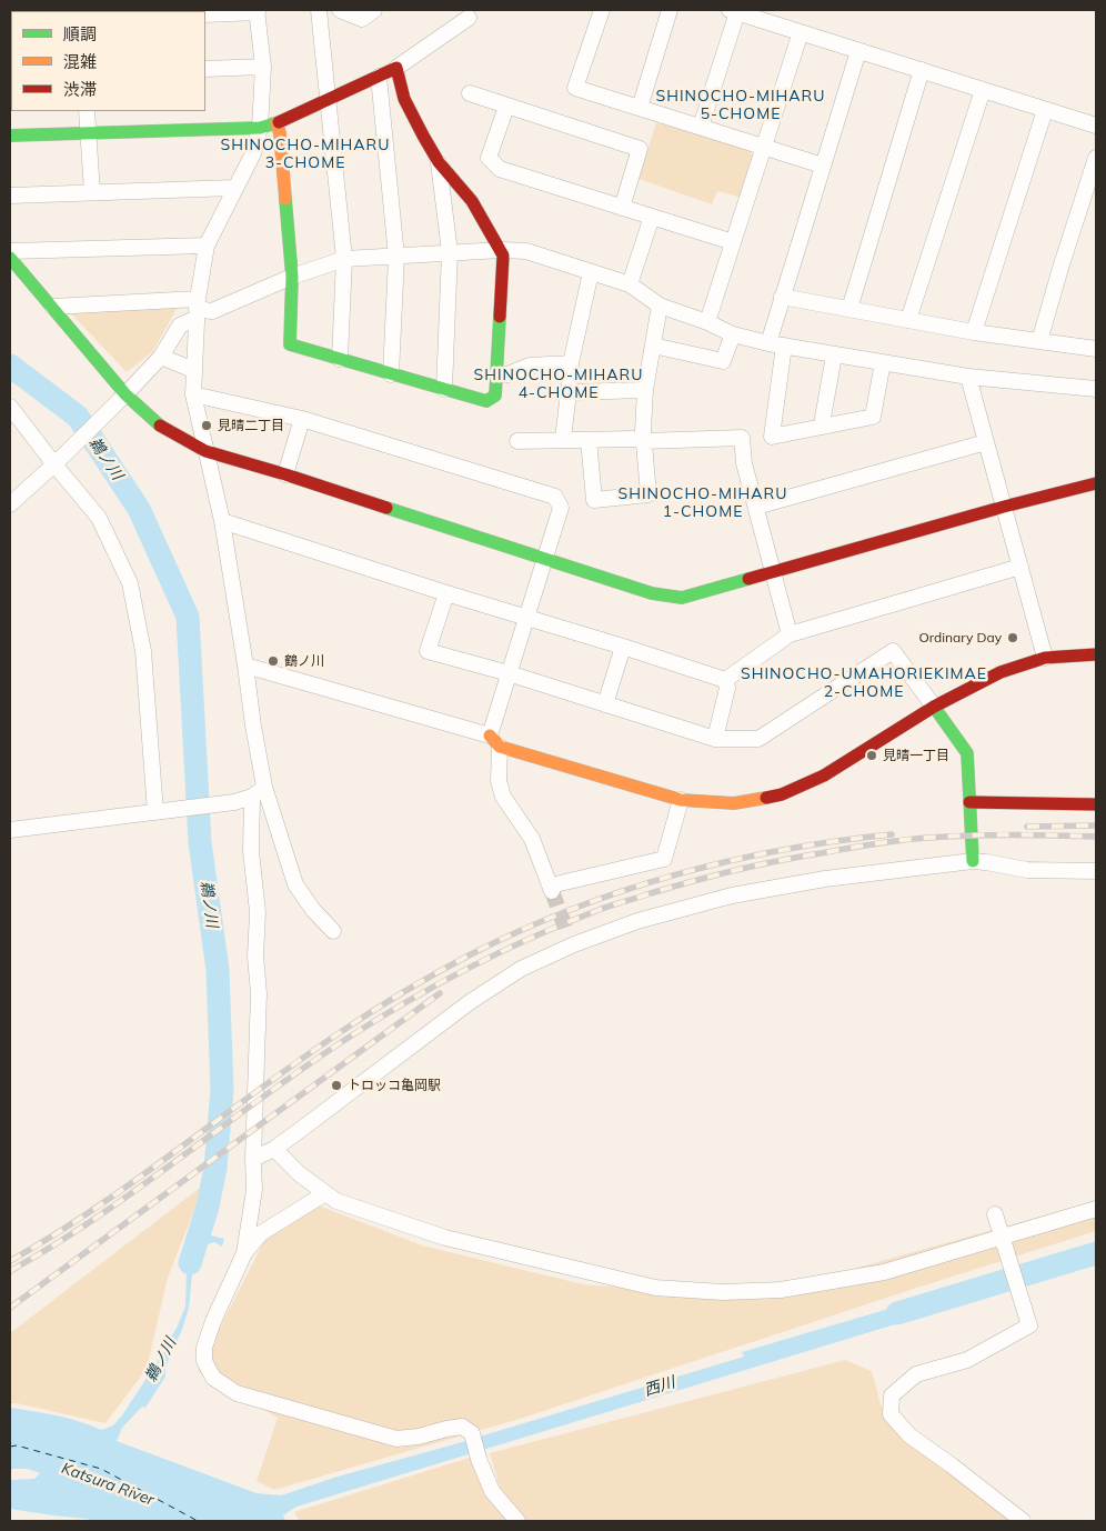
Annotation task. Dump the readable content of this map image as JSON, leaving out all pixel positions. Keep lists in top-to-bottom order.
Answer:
{
  "districts": [
    "SHINOCHO-MIHARU 5-CHOME",
    "SHINOCHO-MIHARU 3-CHOME",
    "SHINOCHO-MIHARU 4-CHOME",
    "SHINOCHO-MIHARU 1-CHOME",
    "SHINOCHO-UMAHORIEKIMAE 2-CHOME"
  ],
  "water": ["鵜ノ川", "西川", "Katsura River"],
  "places": [
    "見晴二丁目",
    "Ordinary Day",
    "鶴ノ川",
    "見晴一丁目",
    "トロッコ亀岡駅"
  ],
  "legend": ["順調", "混雑", "渋滞"]
}
